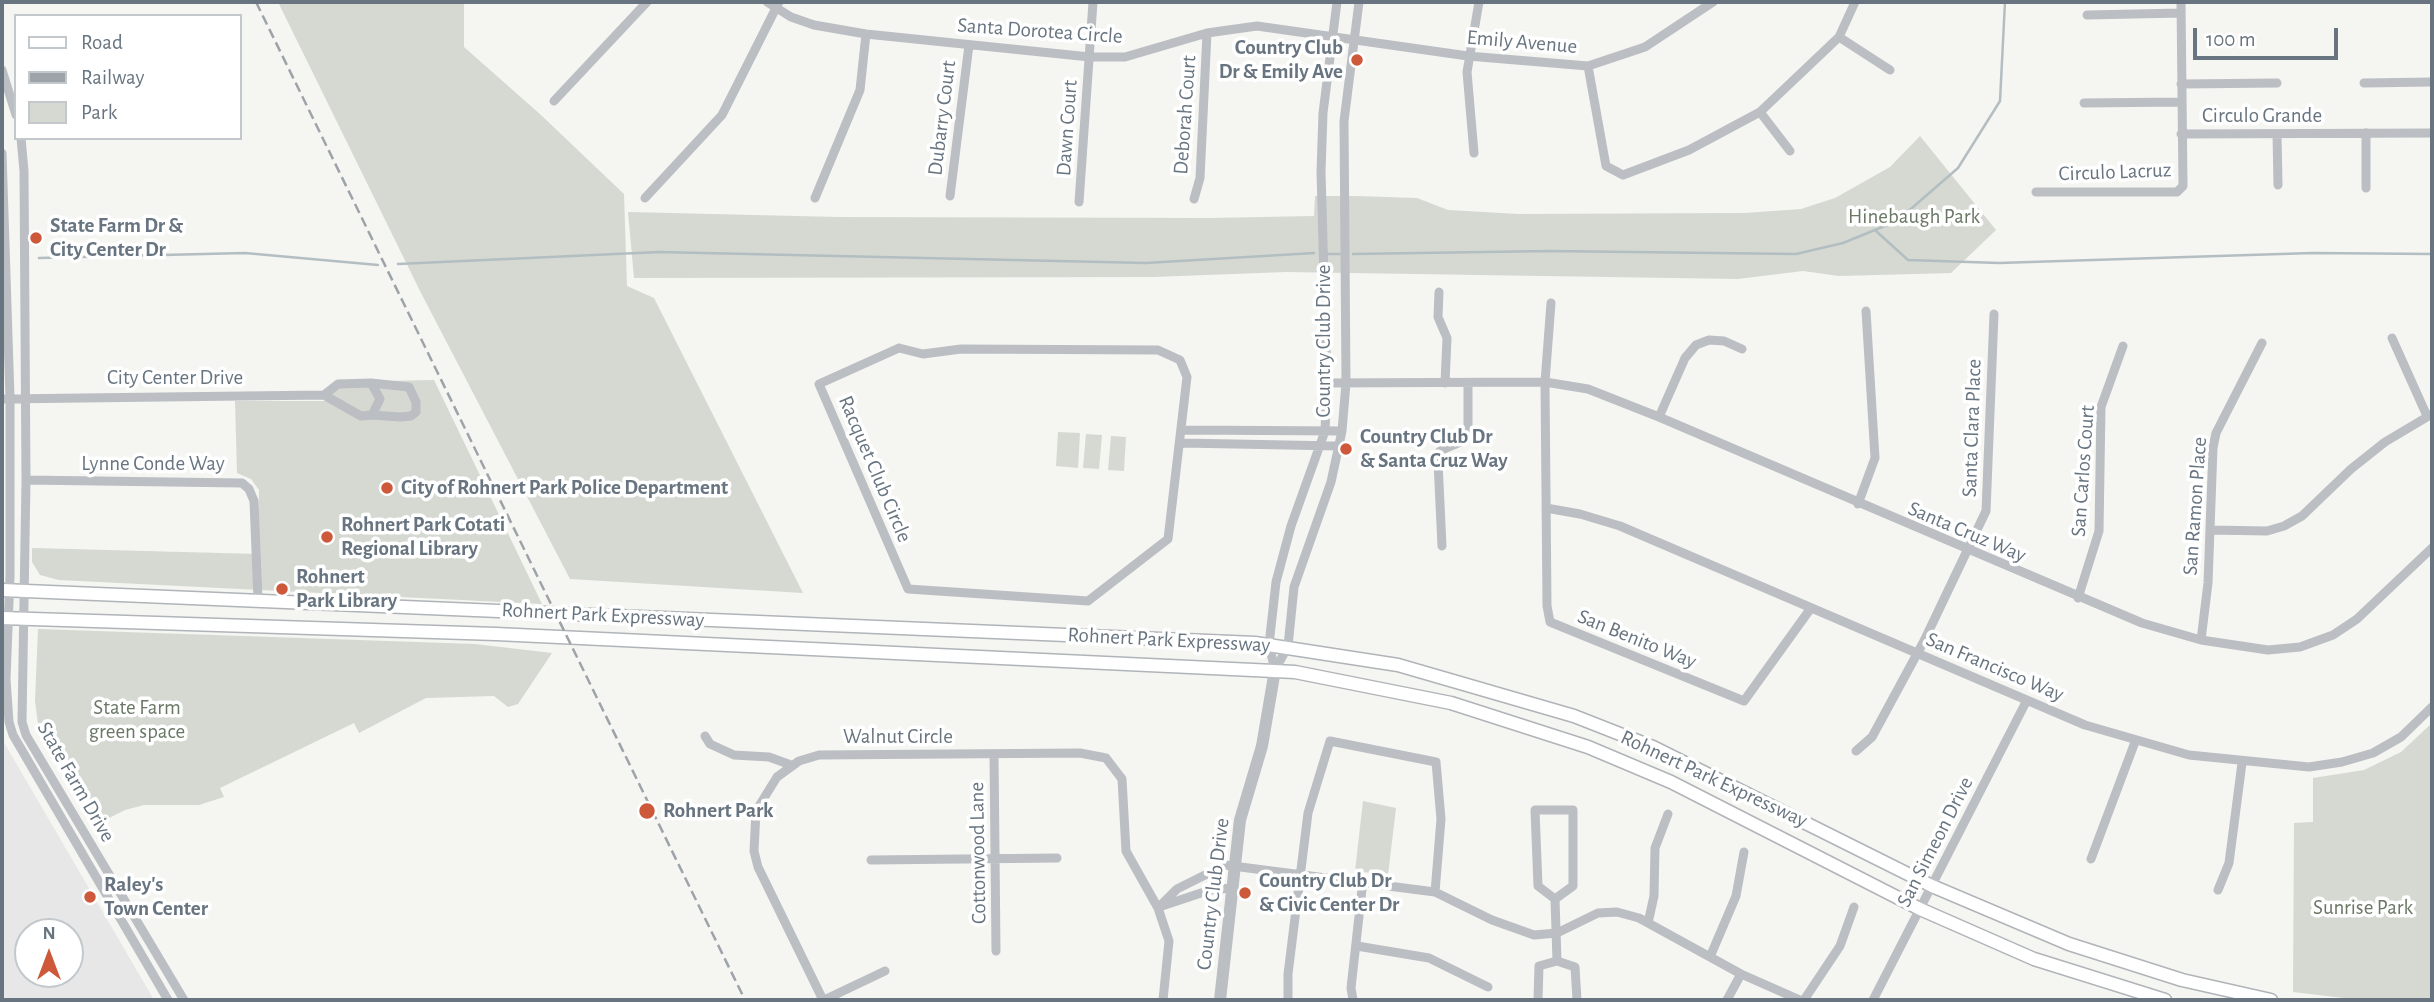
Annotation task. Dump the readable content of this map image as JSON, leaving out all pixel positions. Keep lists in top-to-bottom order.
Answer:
{
  "streets": {
    "main road": ["Rohnert Park Expressway"],
    "street": [
      "Santa Dorotea Circle",
      "Emily Avenue",
      "Deborah Court",
      "Circulo Grande",
      "Dubarry Court",
      "Dawn Court",
      "Circulo Lacruz",
      "Country Club Drive",
      "City Center Drive",
      "Santa Clara Place",
      "Lynne Conde Way",
      "Racquet Club Circle",
      "San Carlos Court",
      "San Ramon Place",
      "Santa Cruz Way",
      "San Benito Way",
      "San Francisco Way",
      "Walnut Circle",
      "State Farm Drive",
      "San Simeon Drive",
      "Cottonwood Lane"
    ]
  },
  "crossings": [
    ["Santa Dorotea Circle", "Emily Avenue"],
    ["Santa Dorotea Circle", "Deborah Court"],
    ["Santa Dorotea Circle", "Dubarry Court"],
    ["Santa Dorotea Circle", "Dawn Court"],
    ["Santa Dorotea Circle", "Country Club Drive"],
    ["Emily Avenue", "Country Club Drive"],
    ["Circulo Grande", "Circulo Lacruz"],
    ["Country Club Drive", "Santa Cruz Way"],
    ["Country Club Drive", "Rohnert Park Expressway"],
    ["City Center Drive", "State Farm Drive"],
    ["Santa Clara Place", "Santa Cruz Way"],
    ["Santa Clara Place", "San Francisco Way"],
    ["Lynne Conde Way", "Rohnert Park Expressway"],
    ["Lynne Conde Way", "State Farm Drive"],
    ["San Carlos Court", "Santa Cruz Way"],
    ["San Ramon Place", "Santa Cruz Way"],
    ["Santa Cruz Way", "San Benito Way"],
    ["Rohnert Park Expressway", "State Farm Drive"],
    ["Rohnert Park Expressway", "San Simeon Drive"],
    ["San Benito Way", "San Francisco Way"],
    ["San Francisco Way", "San Simeon Drive"],
    ["Walnut Circle", "Cottonwood Lane"]
  ],
  "parks": ["Hinebaugh Park", "State Farm green space", "Sunrise Park"],
  "places": [
    "Country Club Dr & Emily Ave",
    "State Farm Dr & City Center Dr",
    "Country Club Dr & Santa Cruz Way",
    "City of Rohnert Park Police Department",
    "Rohnert Park Cotati Regional Library",
    "Rohnert Park Library",
    "Rohnert Park",
    "Country Club Dr & Civic Center Dr",
    "Raley's Town Center"
  ],
  "legend": ["Road", "Railway", "Park"],
  "scale_bar": "100 m",
  "north": "top"
}
